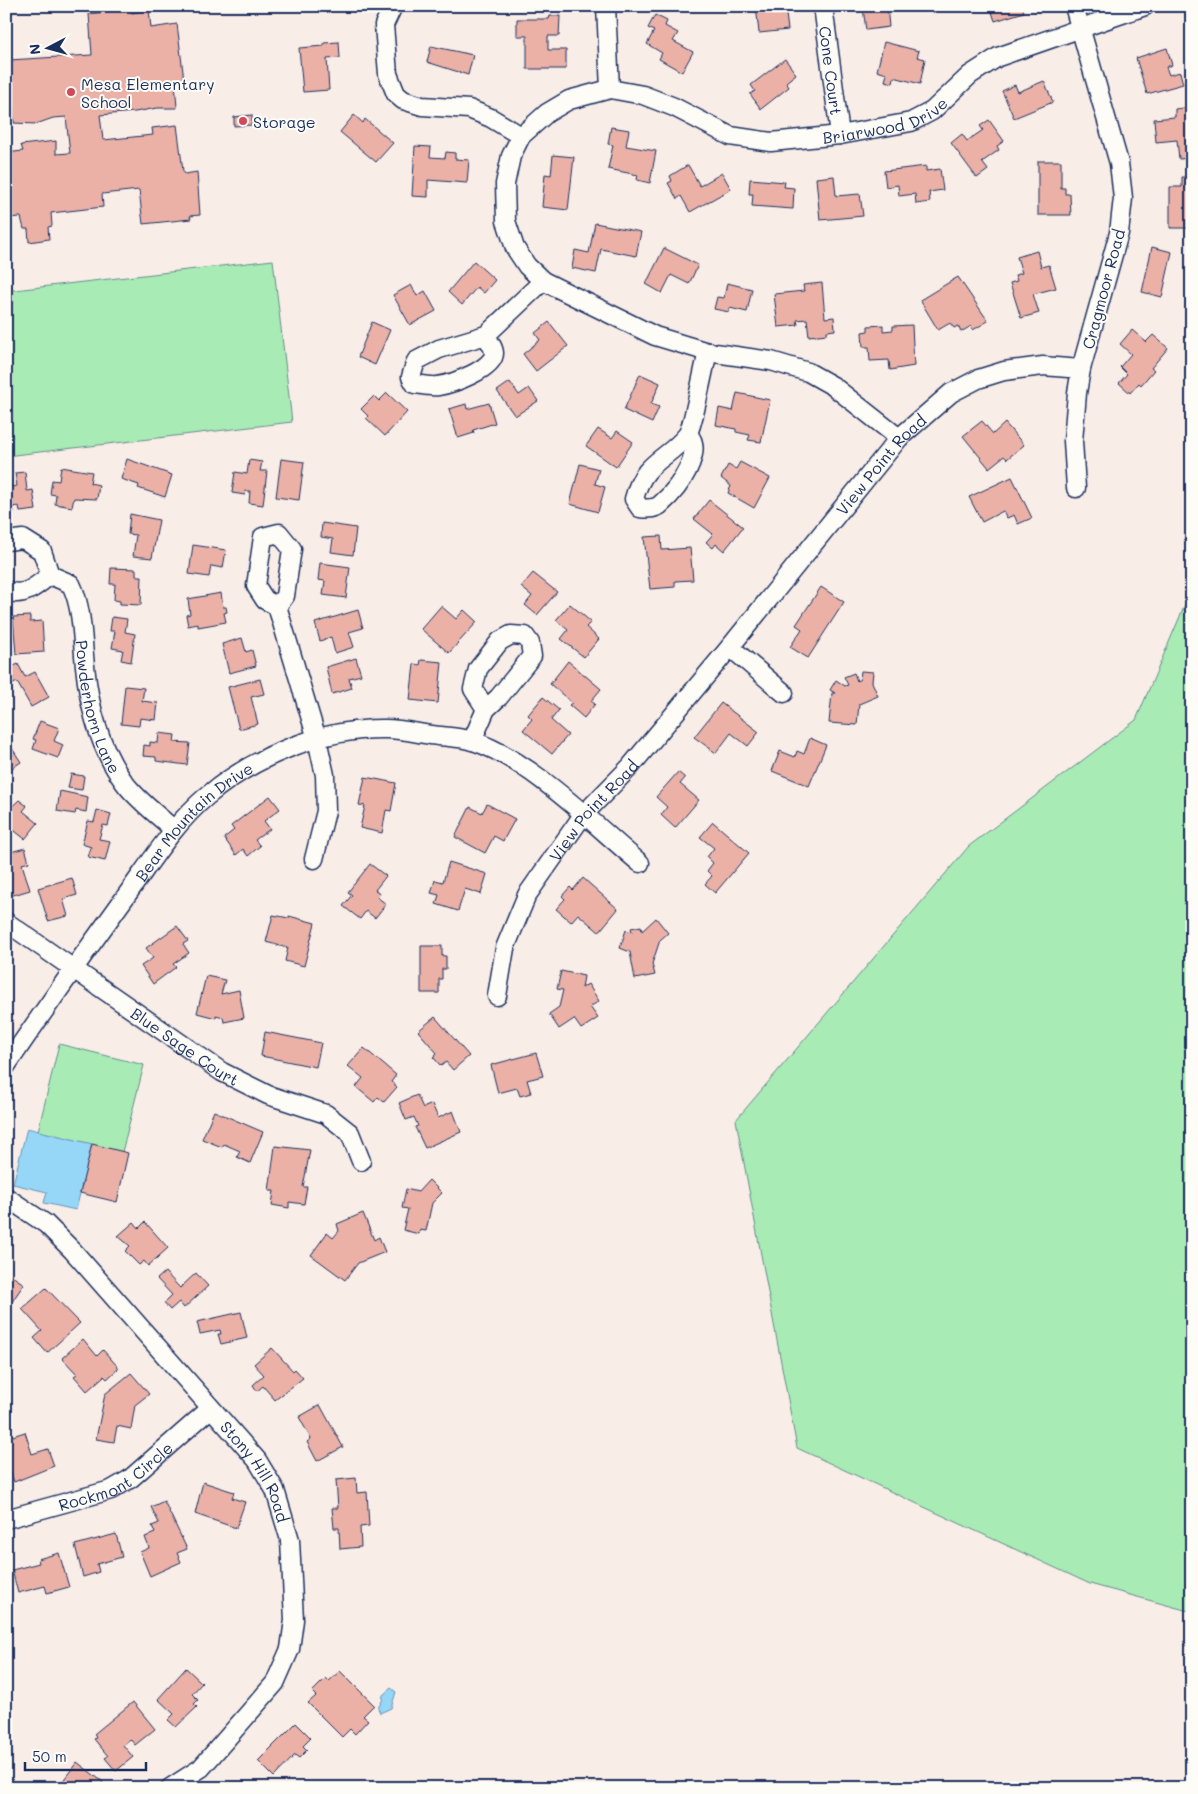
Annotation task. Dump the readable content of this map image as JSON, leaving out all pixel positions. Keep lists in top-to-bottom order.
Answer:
{
  "streets": {
    "street": [
      "Cone Court",
      "Briarwood Drive",
      "Cragmoor Road",
      "View Point Road",
      "Powderhorn Lane",
      "Bear Mountain Drive",
      "Blue Sage Court",
      "Rockmont Circle",
      "Stony Hill Road"
    ]
  },
  "crossings": [
    ["Cone Court", "Briarwood Drive"],
    ["Briarwood Drive", "Cragmoor Road"],
    ["Briarwood Drive", "View Point Road"],
    ["Cragmoor Road", "View Point Road"],
    ["View Point Road", "Bear Mountain Drive"],
    ["Powderhorn Lane", "Bear Mountain Drive"],
    ["Bear Mountain Drive", "Blue Sage Court"],
    ["Rockmont Circle", "Stony Hill Road"]
  ],
  "places": ["Mesa Elementary School", "Storage"],
  "scale_bar": "50 m",
  "north": "left"
}
